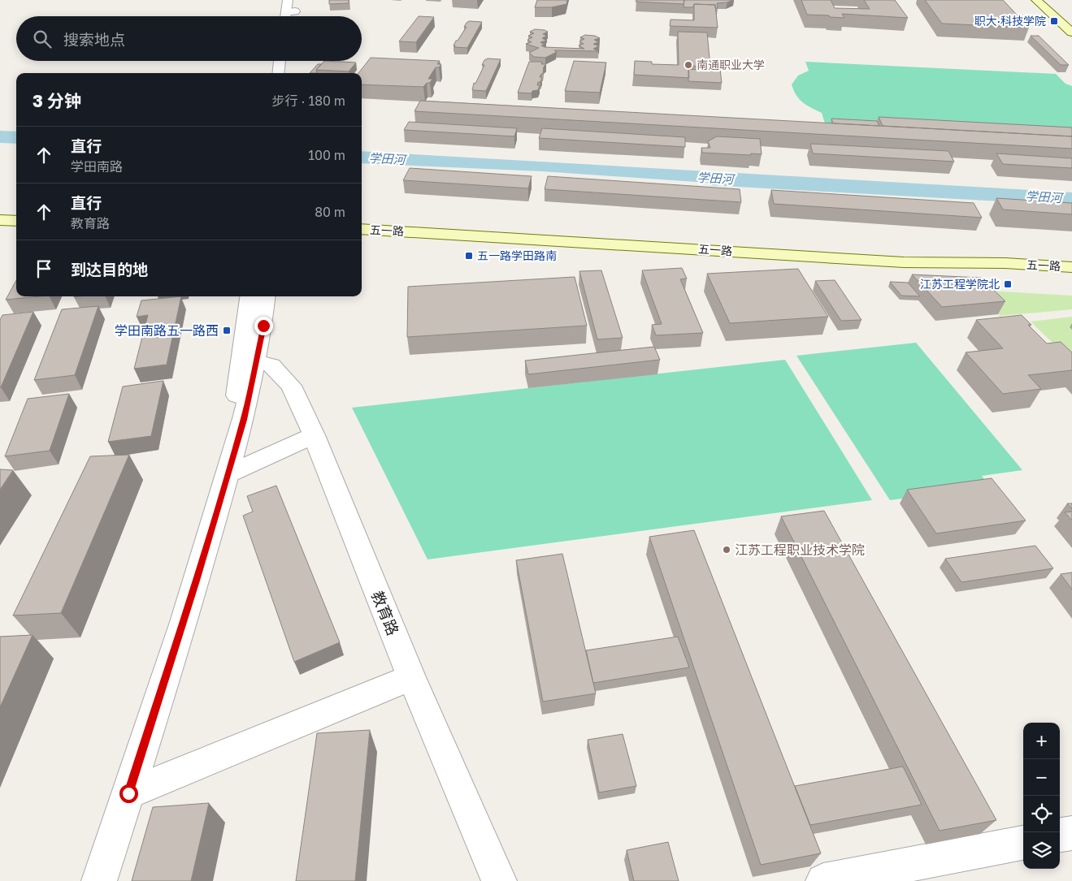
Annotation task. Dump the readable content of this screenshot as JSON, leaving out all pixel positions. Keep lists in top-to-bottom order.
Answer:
{
  "streets": {
    "main road": ["五一路"],
    "street": ["教育路"]
  },
  "water": ["学田河"],
  "places": {
    "transit": [
      "职大·科技学院",
      "五一路学田路南",
      "江苏工程学院北",
      "学田南路五一路西"
    ],
    "other": ["南通职业大学", "江苏工程职业技术学院"]
  },
  "page": {
    "search": "搜索地点",
    "heading": ["3 分钟", "步行 · 180 m"],
    "list": [
      ["直行", "学田南路", "100 m"],
      ["直行", "教育路", "80 m"],
      "到达目的地"
    ],
    "map_buttons": ["+", "−"]
  }
}
